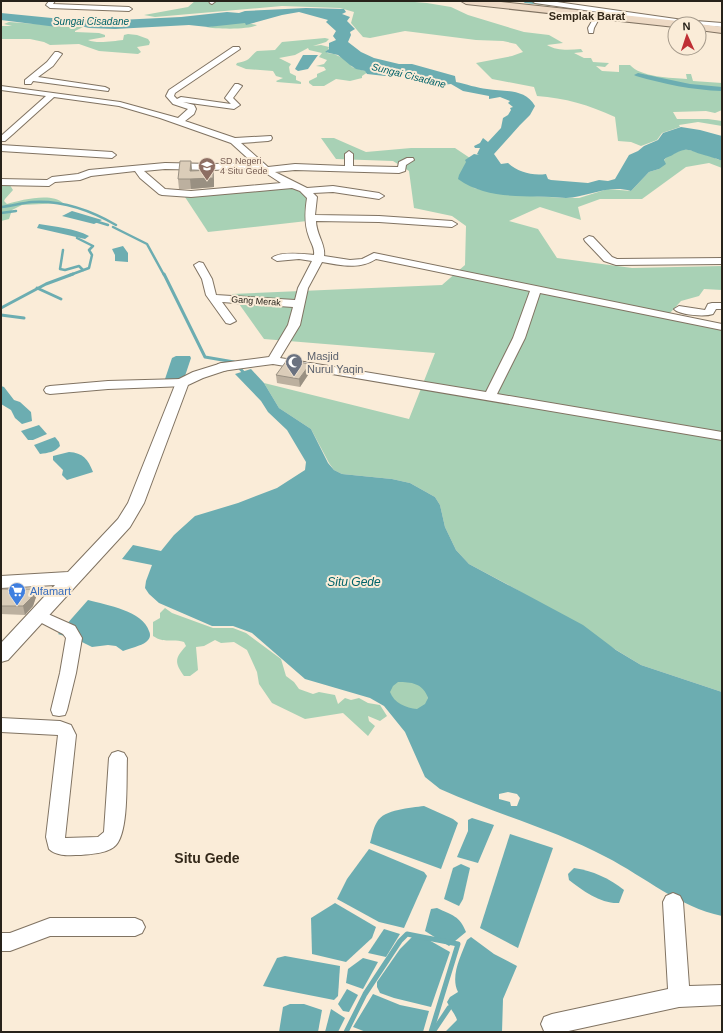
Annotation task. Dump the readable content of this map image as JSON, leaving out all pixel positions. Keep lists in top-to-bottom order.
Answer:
{
  "streets": {
    "street": ["Gang Merak"]
  },
  "districts": ["Semplak Barat", "Situ Gede"],
  "water": ["Sungai Cisadane", "Situ Gede"],
  "places": {
    "school or university": ["SD Negeri 4 Situ Gede"],
    "mosque": ["Masjid Nurul Yaqin"],
    "supermarket": ["Alfamart"]
  },
  "north": "top"
}
